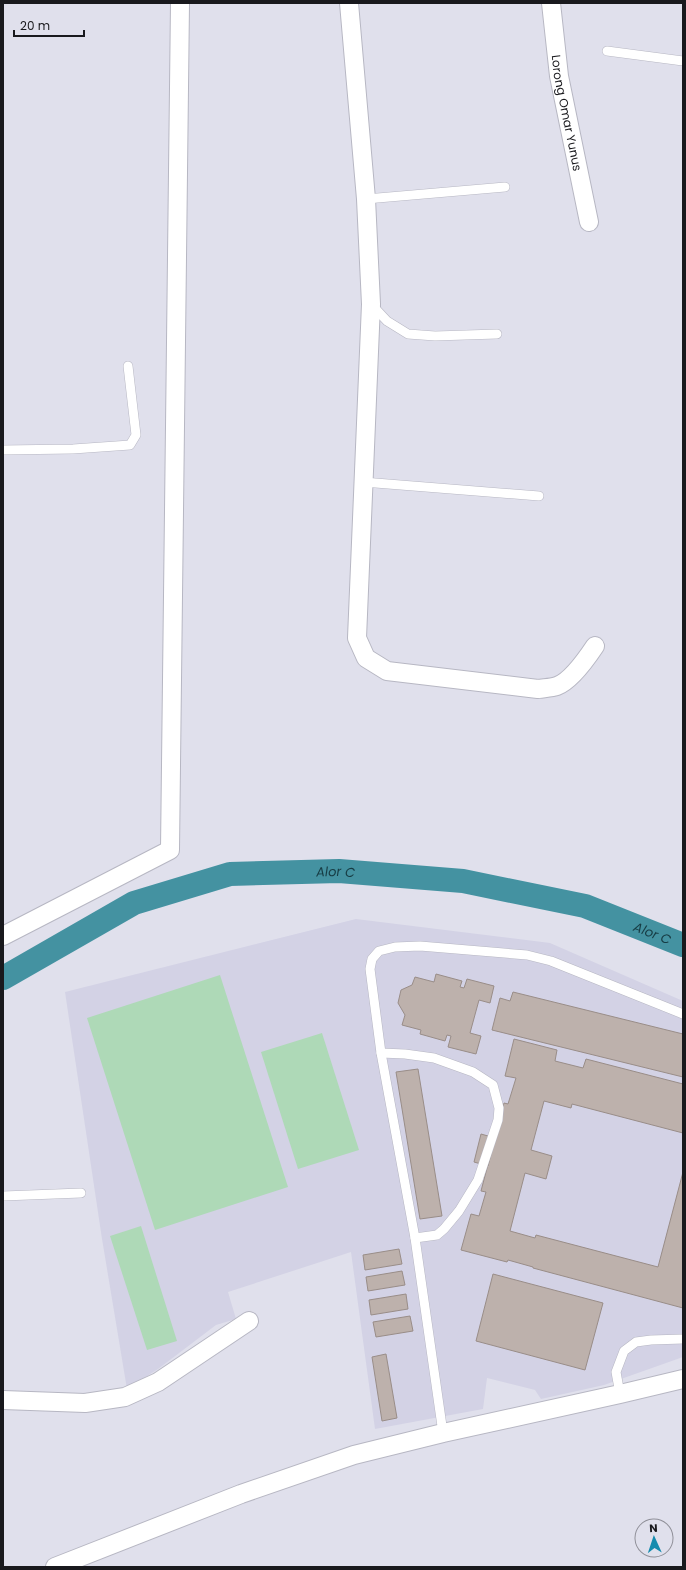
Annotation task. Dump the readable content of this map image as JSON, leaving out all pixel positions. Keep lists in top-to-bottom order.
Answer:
{
  "streets": {
    "street": ["Lorong Omar Yunus"]
  },
  "water": ["Alor C"],
  "scale_bar": "20 m",
  "north": "top"
}
